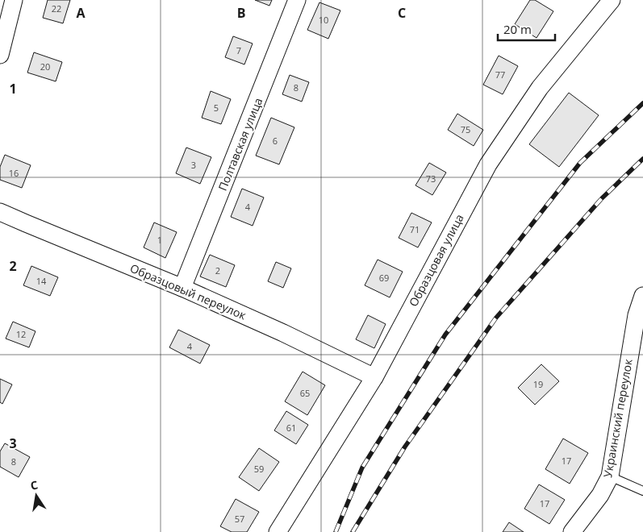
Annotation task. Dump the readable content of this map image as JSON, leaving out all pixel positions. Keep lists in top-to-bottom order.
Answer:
{
  "streets": {
    "street": [
      "Полтавская улица",
      "Образцовая улица",
      "Образцовый переулок",
      "Украинский переулок"
    ]
  },
  "crossings": [
    ["Полтавская улица", "Образцовый переулок"],
    ["Образцовая улица", "Образцовый переулок"]
  ],
  "house_numbers": [
    "22",
    "10",
    "7",
    "20",
    "77",
    "8",
    "5",
    "75",
    "6",
    "3",
    "16",
    "73",
    "4",
    "71",
    "1",
    "2",
    "69",
    "14",
    "12",
    "4",
    "19",
    "65",
    "61",
    "17",
    "8",
    "59",
    "17",
    "57"
  ],
  "scale_bar": "20 m",
  "north": "top",
  "grid": {
    "columns": ["A", "B", "C"],
    "rows": ["1", "2", "3"]
  }
}
